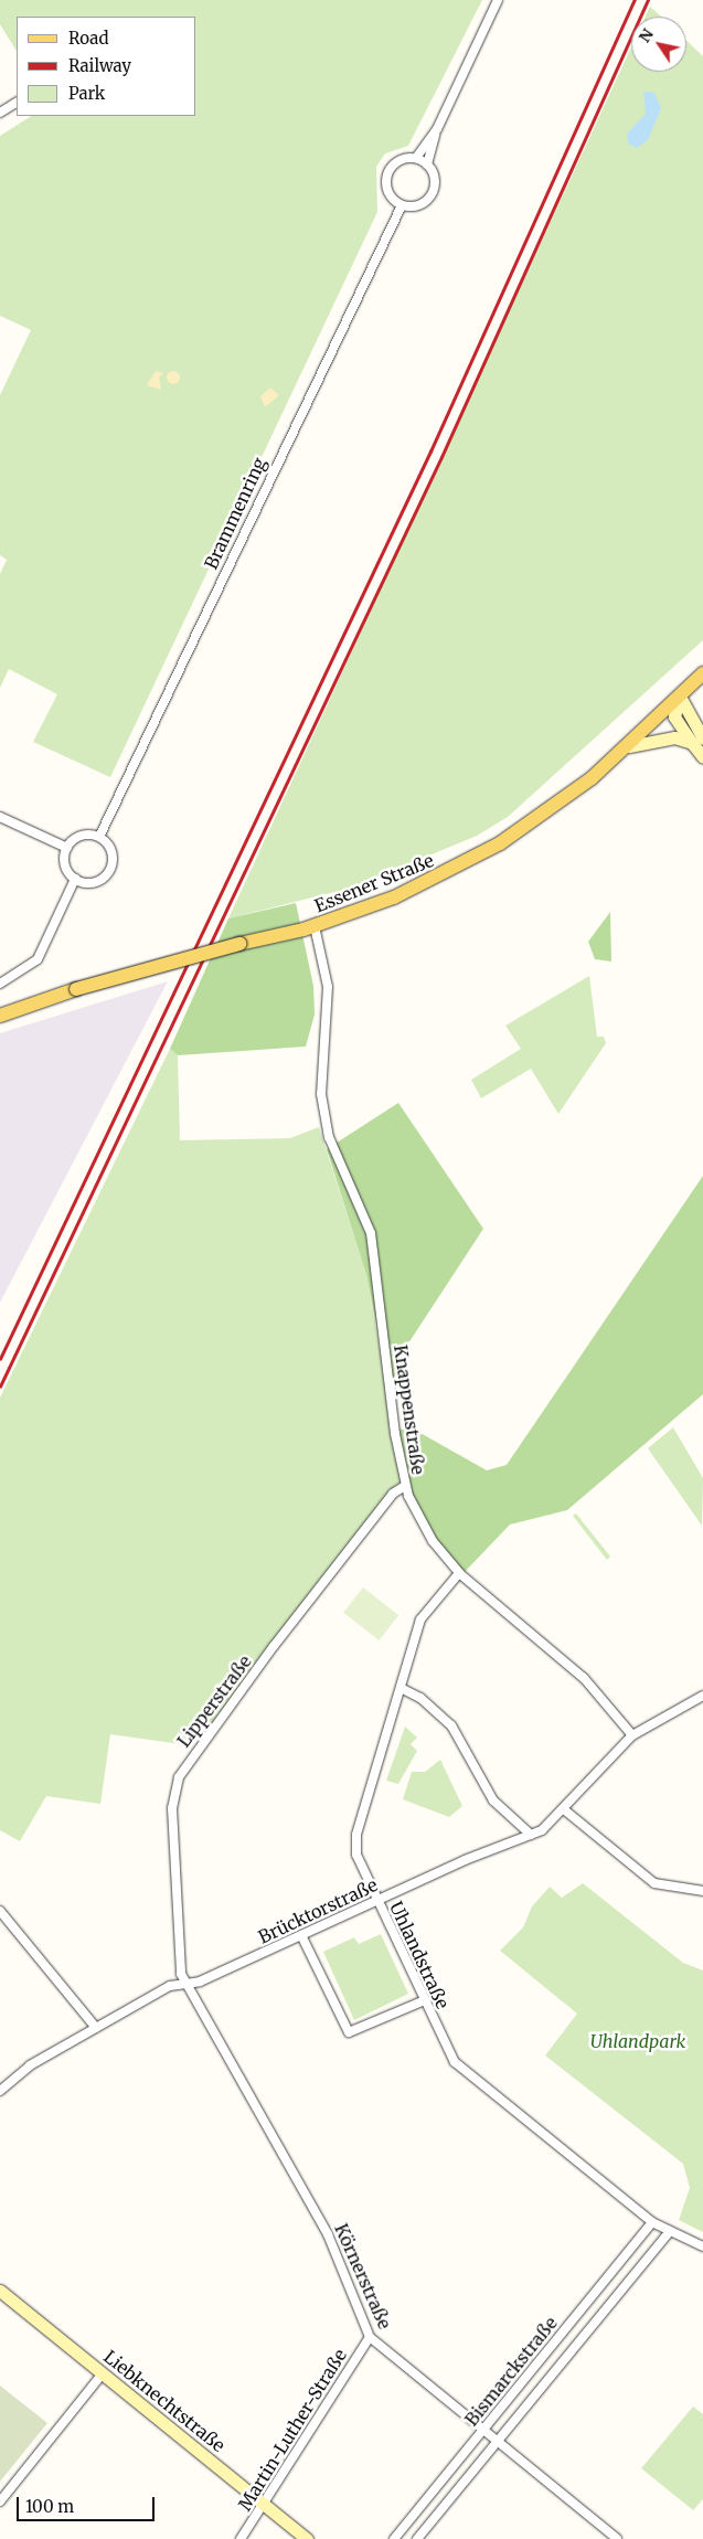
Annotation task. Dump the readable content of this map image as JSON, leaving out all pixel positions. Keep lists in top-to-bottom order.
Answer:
{
  "streets": {
    "main road": ["Essener Straße"],
    "street": [
      "Brammenring",
      "Knappenstraße",
      "Lipperstraße",
      "Brücktorstraße",
      "Uhlandstraße",
      "Körnerstraße",
      "Bismarckstraße",
      "Liebknechtstraße",
      "Martin-Luther-Straße"
    ]
  },
  "crossings": [
    ["Essener Straße", "Knappenstraße"],
    ["Knappenstraße", "Lipperstraße"],
    ["Knappenstraße", "Brücktorstraße"],
    ["Knappenstraße", "Uhlandstraße"],
    ["Lipperstraße", "Brücktorstraße"],
    ["Lipperstraße", "Körnerstraße"],
    ["Brücktorstraße", "Uhlandstraße"],
    ["Brücktorstraße", "Körnerstraße"],
    ["Uhlandstraße", "Bismarckstraße"],
    ["Körnerstraße", "Bismarckstraße"],
    ["Körnerstraße", "Martin-Luther-Straße"],
    ["Liebknechtstraße", "Martin-Luther-Straße"]
  ],
  "parks": ["Uhlandpark"],
  "legend": ["Road", "Railway", "Park"],
  "scale_bar": "100 m",
  "north": "top left"
}
